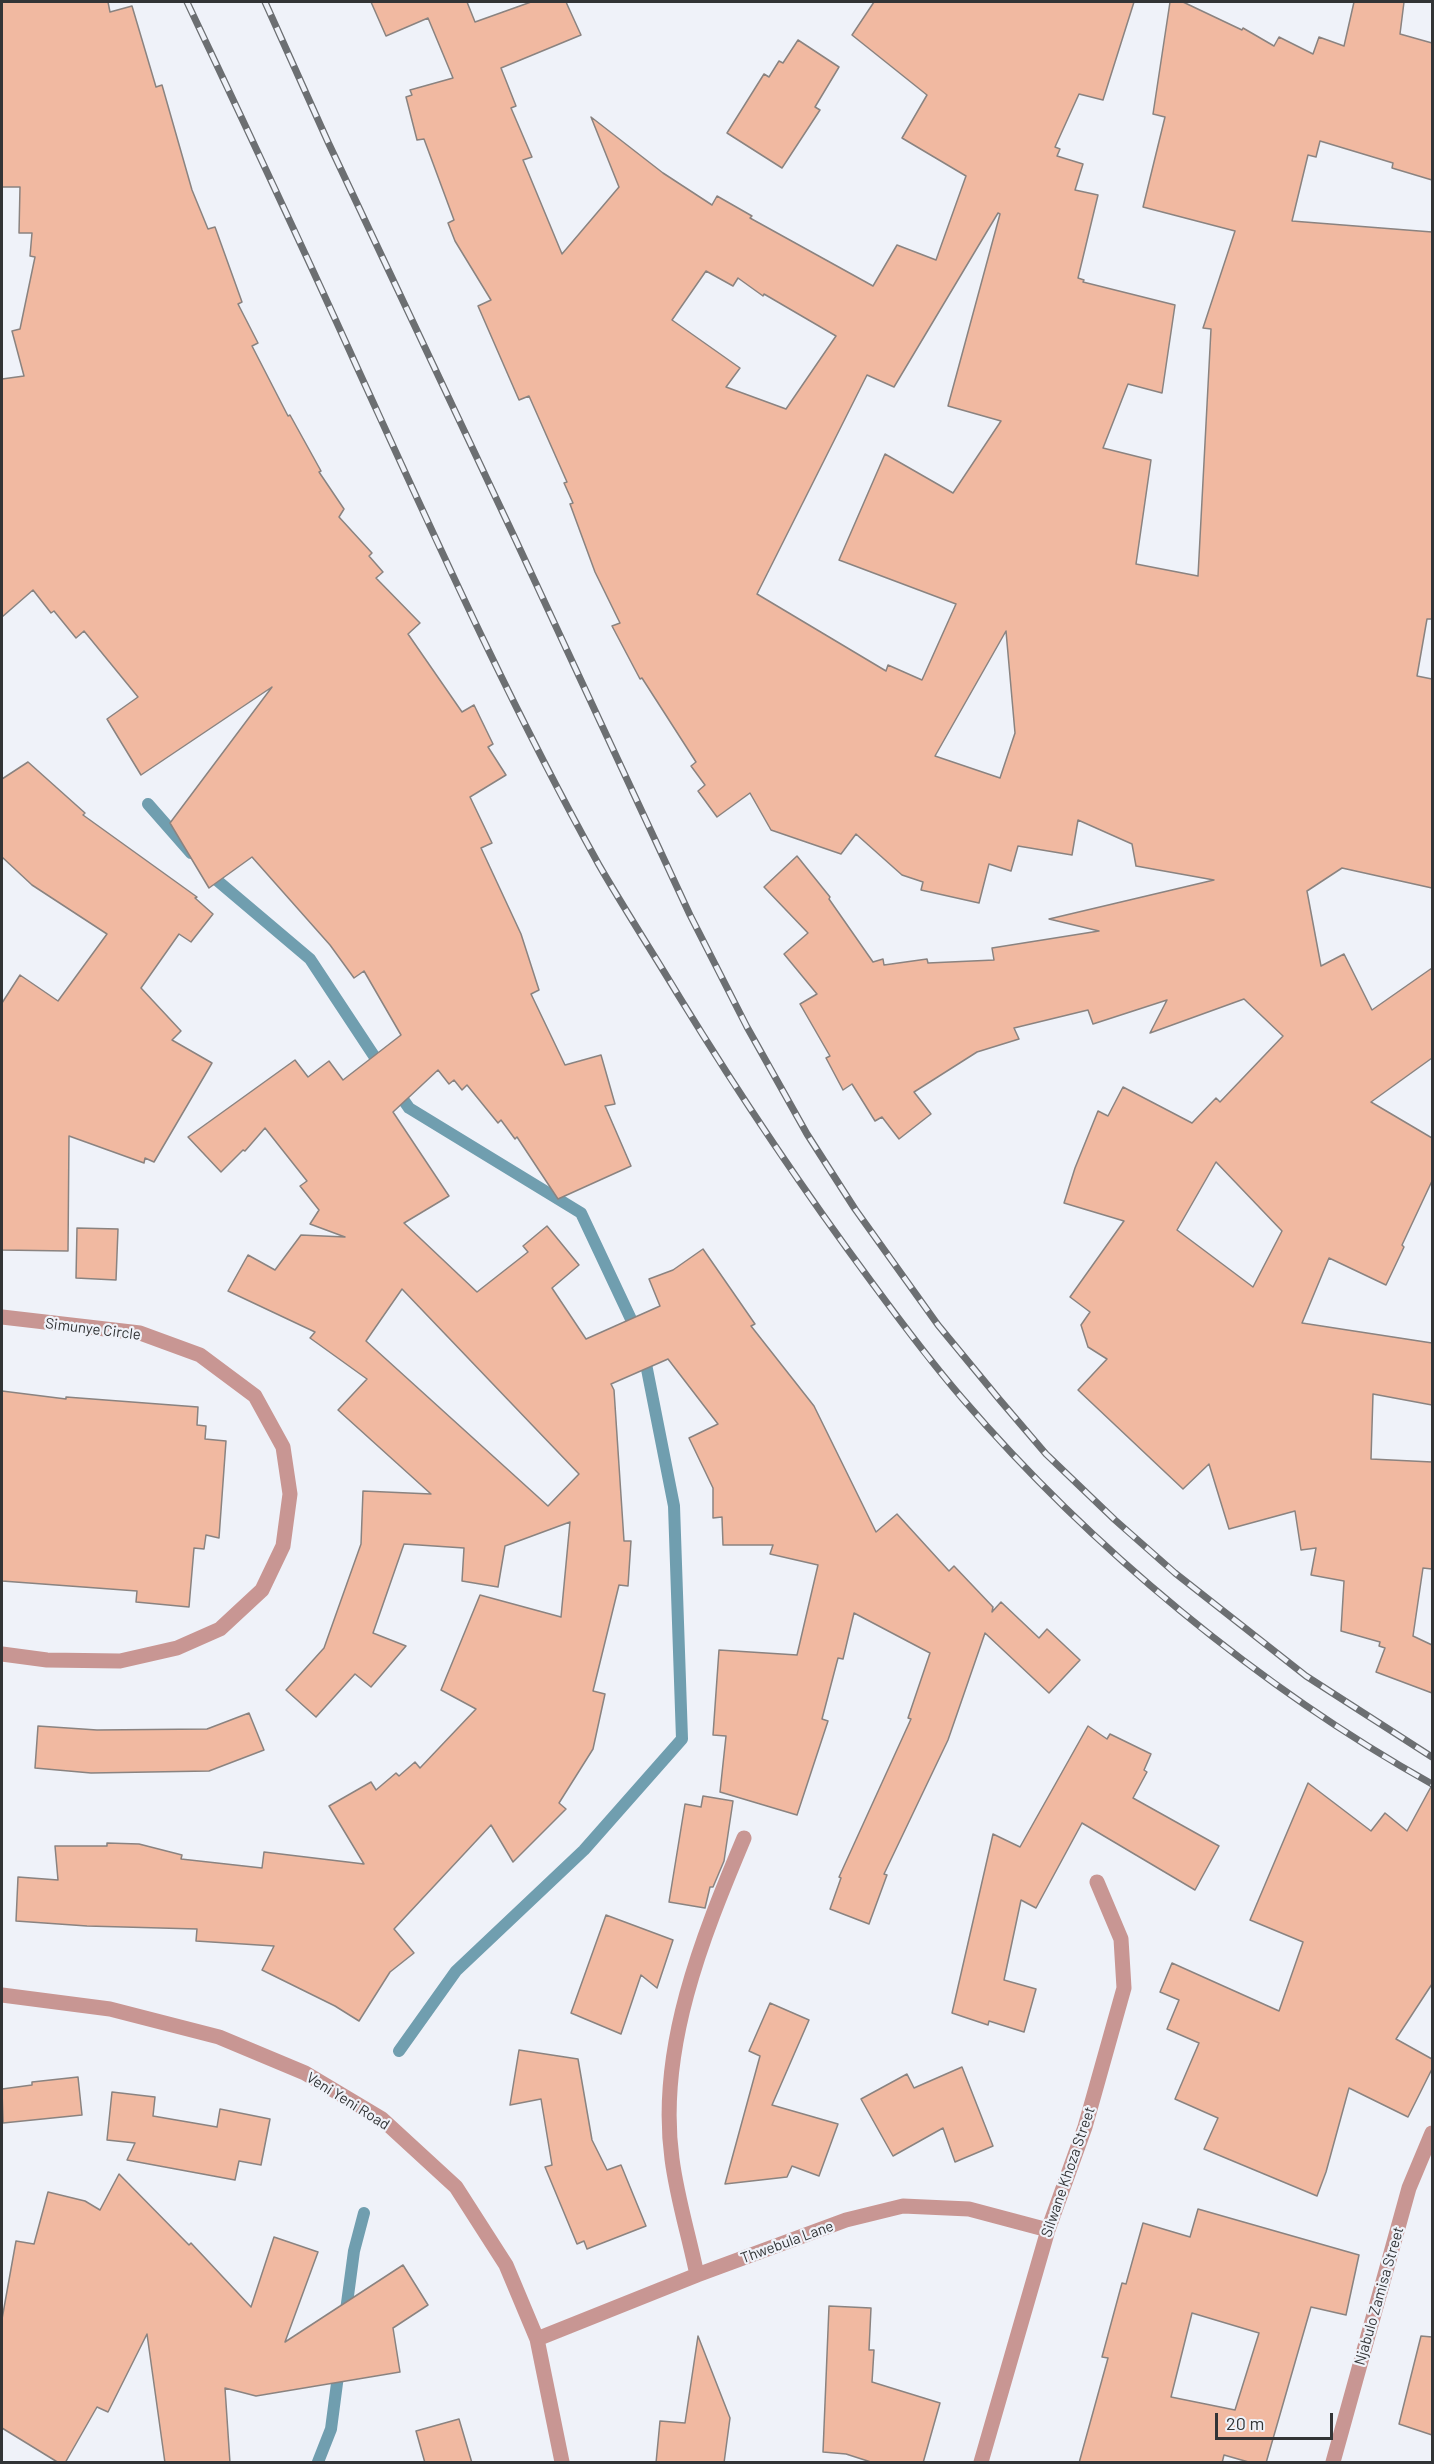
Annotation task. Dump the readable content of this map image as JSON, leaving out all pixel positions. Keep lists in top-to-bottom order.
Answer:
{
  "streets": {
    "street": [
      "Simunye Circle",
      "Veni Yeni Road",
      "Silwane Khoza Street",
      "Thwebula Lane",
      "Njabulo Zamisa Street"
    ]
  },
  "crossings": [
    ["Veni Yeni Road", "Thwebula Lane"],
    ["Silwane Khoza Street", "Thwebula Lane"]
  ],
  "scale_bar": "20 m"
}
